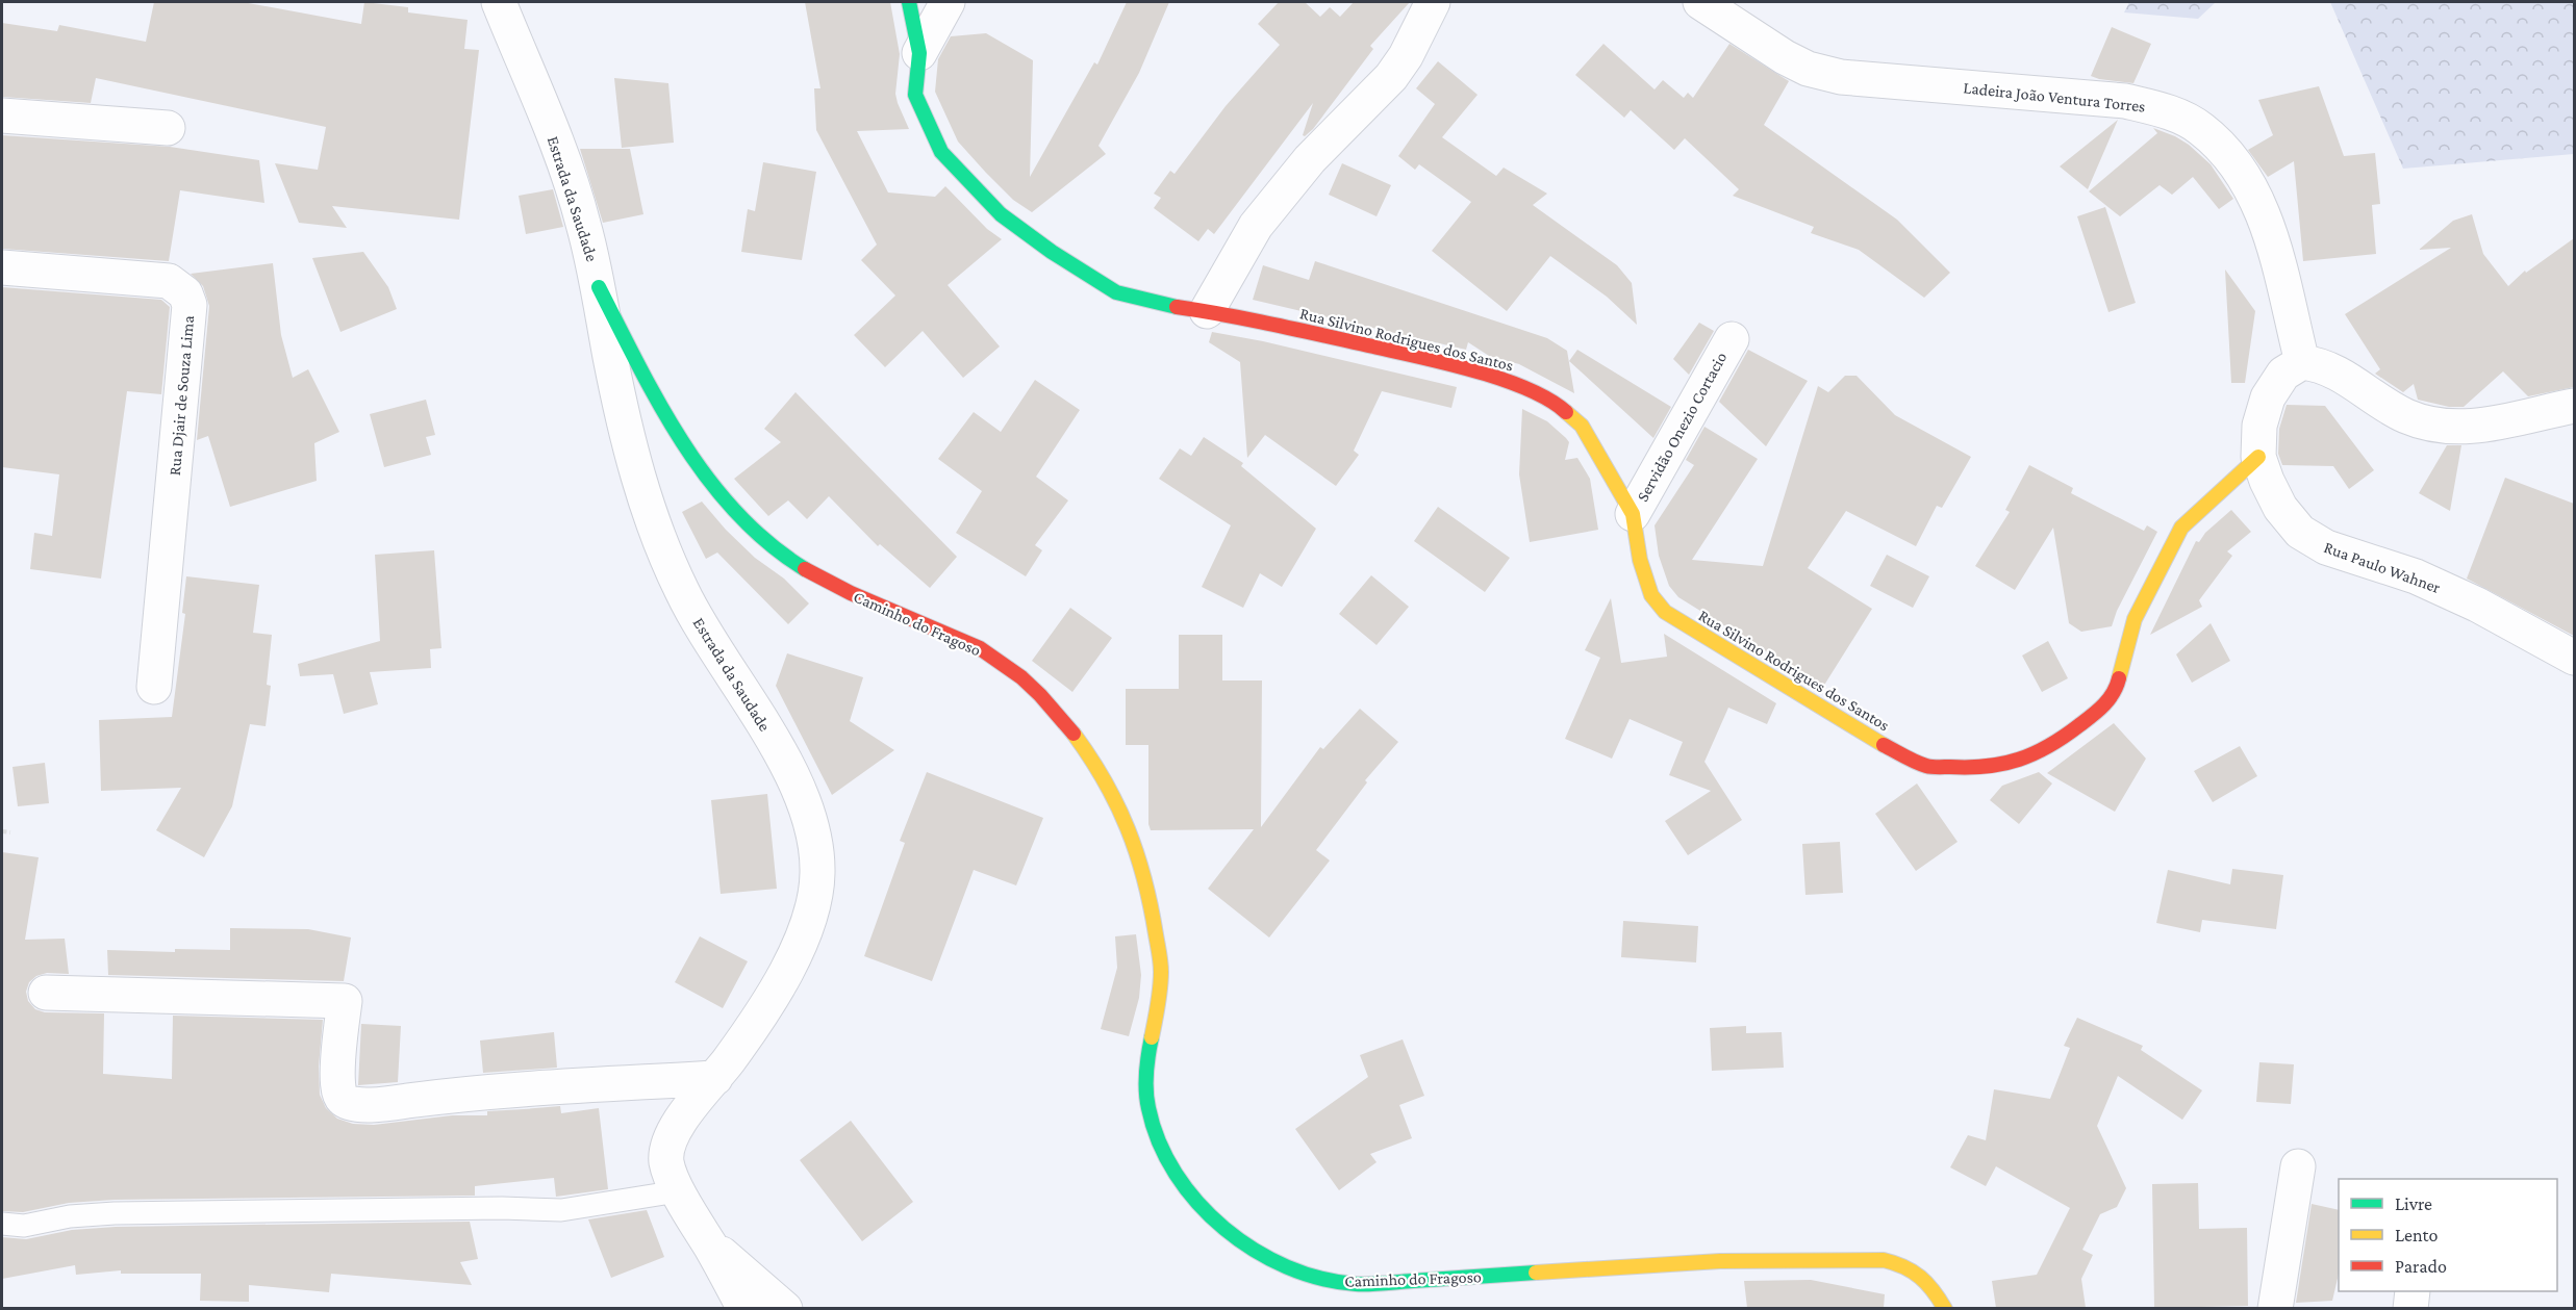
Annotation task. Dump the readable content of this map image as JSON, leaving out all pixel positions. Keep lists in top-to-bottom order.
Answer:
{
  "streets": {
    "street": [
      "Ladeira João Ventura Torres",
      "Estrada da Saudade",
      "Rua Silvino Rodrigues dos Santos",
      "Rua Djair de Souza Lima",
      "Servidão Onezio Cortacio",
      "Rua Paulo Wahner",
      "Caminho do Fragoso"
    ]
  },
  "crossings": [
    ["Ladeira João Ventura Torres", "Rua Paulo Wahner"],
    ["Estrada da Saudade", "Caminho do Fragoso"],
    ["Rua Silvino Rodrigues dos Santos", "Servidão Onezio Cortacio"],
    ["Rua Silvino Rodrigues dos Santos", "Rua Paulo Wahner"]
  ],
  "legend": ["Livre", "Lento", "Parado"]
}
